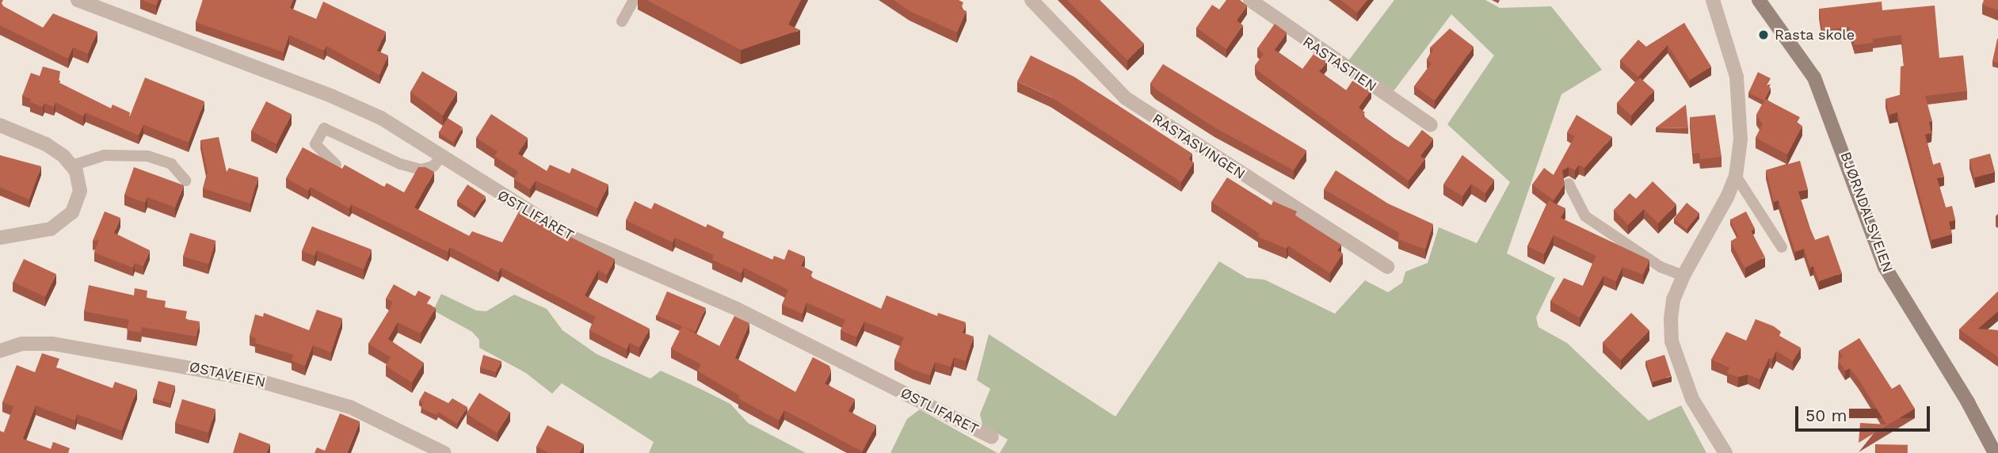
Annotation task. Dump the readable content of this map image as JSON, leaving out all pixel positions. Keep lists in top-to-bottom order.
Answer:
{
  "streets": {
    "street": [
      "RASTASTIEN",
      "RASTASVINGEN",
      "BJØRNDALSVEIEN",
      "ØSTLIFARET",
      "ØSTAVEIEN"
    ]
  },
  "places": ["Rasta skole"],
  "scale_bar": "50 m"
}
